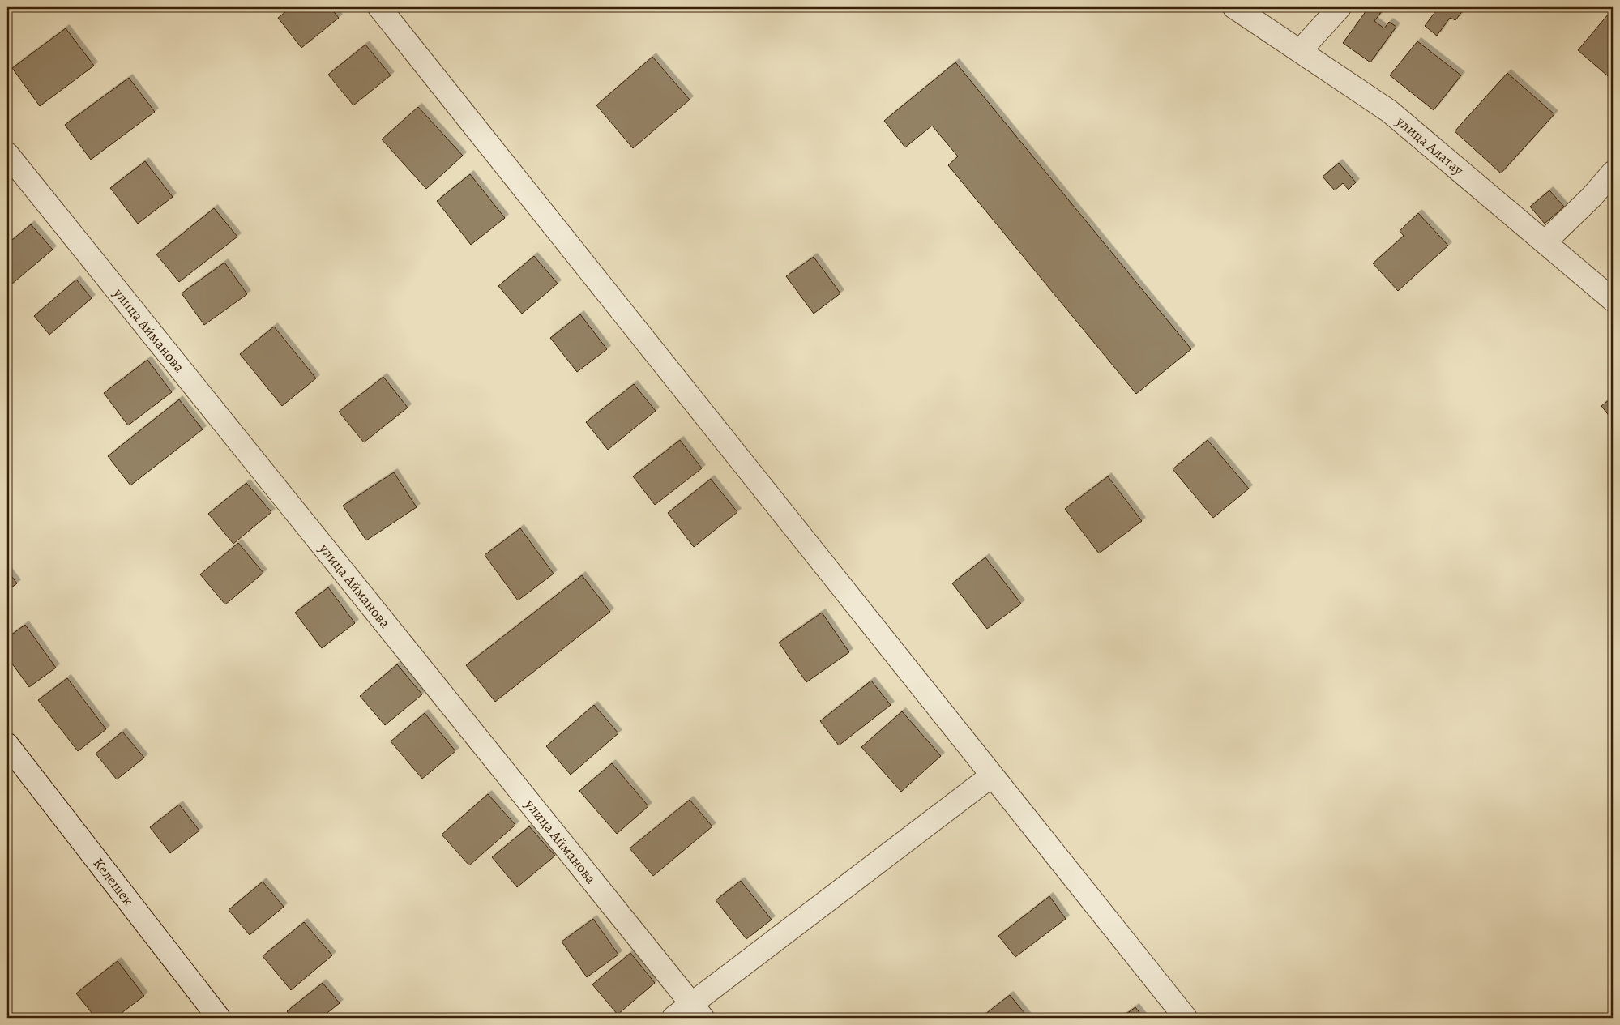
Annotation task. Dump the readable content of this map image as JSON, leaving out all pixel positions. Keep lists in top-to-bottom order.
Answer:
{
  "streets": {
    "street": ["улица Алатау", "улица Айманова", "Келешек"]
  }
}
